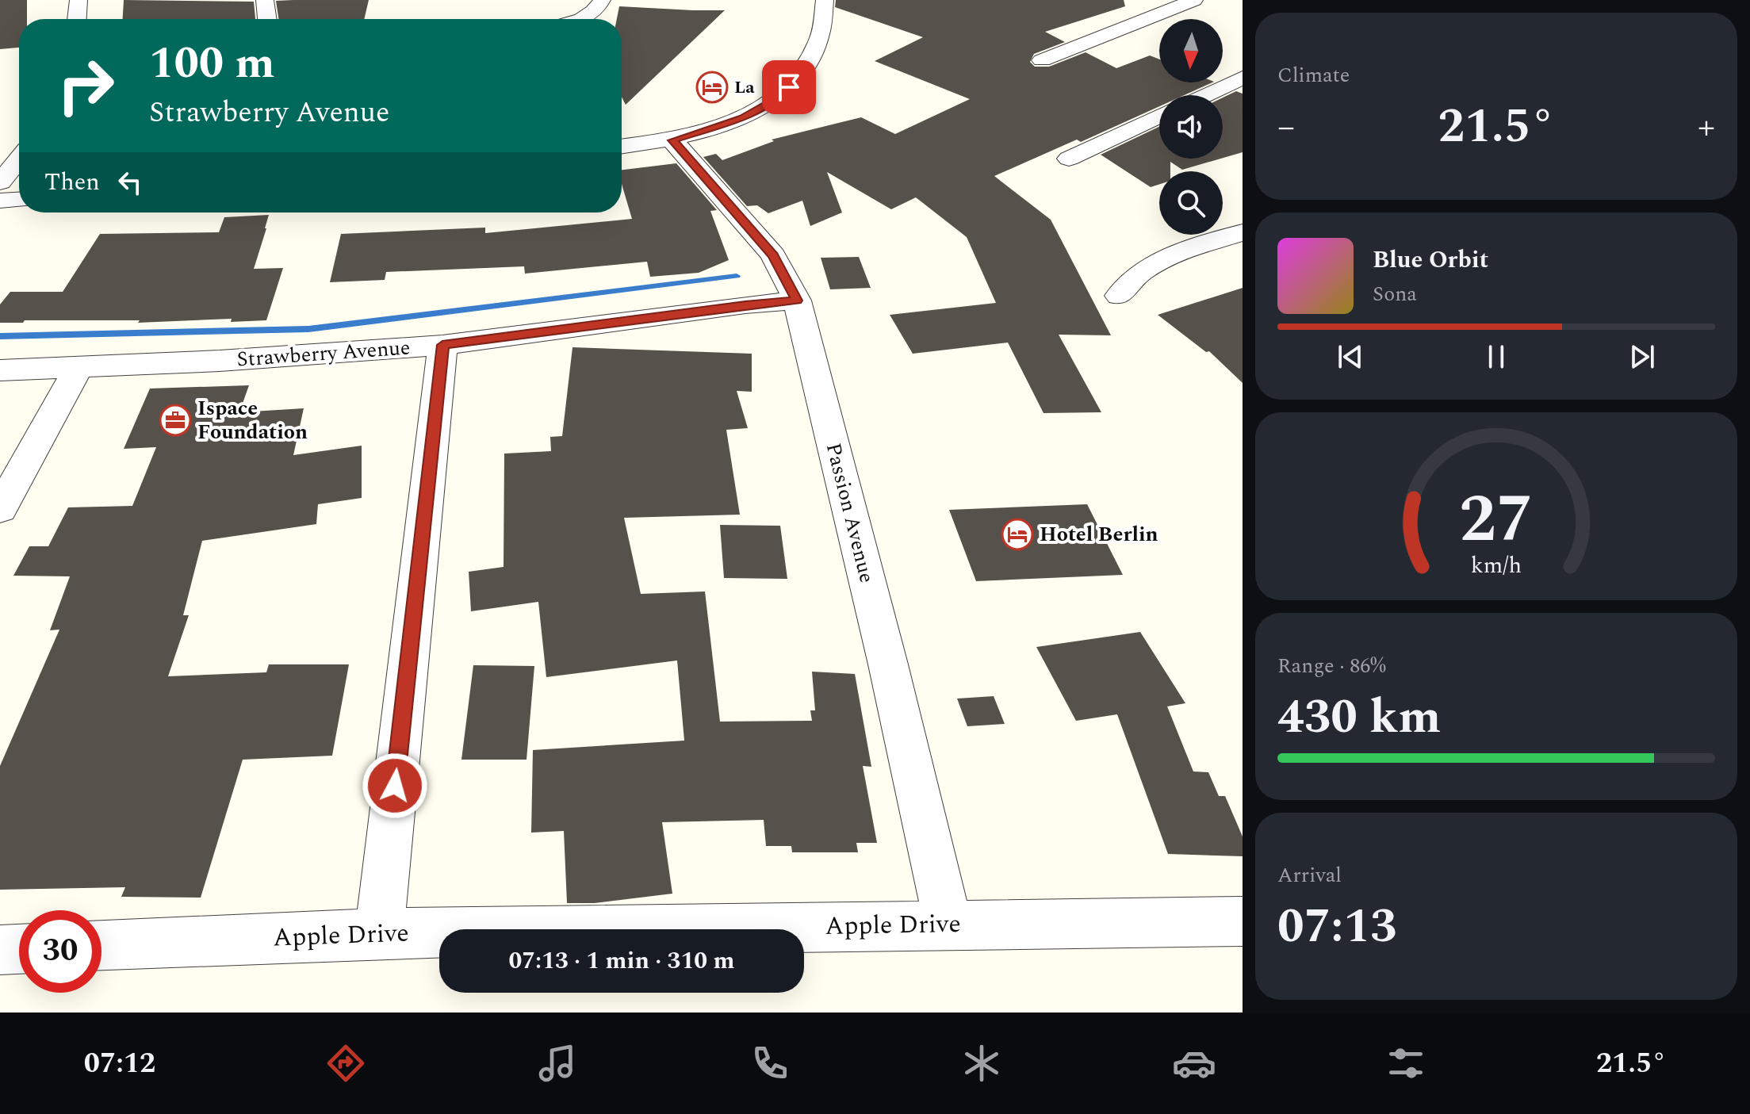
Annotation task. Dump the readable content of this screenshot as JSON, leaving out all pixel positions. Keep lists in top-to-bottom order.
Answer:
{
  "streets": {
    "street": ["Strawberry Avenue", "Passion Avenue", "Apple Drive"]
  },
  "crossings": [
    ["Strawberry Avenue", "Passion Avenue"],
    ["Passion Avenue", "Apple Drive"]
  ],
  "places": {
    "hotel": ["La", "Hotel Berlin"],
    "office": ["Ispace Foundation"]
  },
  "north": "bottom",
  "page": {
    "tile": [
      "Climate",
      ["Range · 86%", "430 km"],
      ["Arrival", "07:13"]
    ],
    "turn": ["100 m", "Strawberry Avenue"],
    "heat": ["−", "21.5°", "+"],
    "then": "Then",
    "song": ["Blue Orbit", "Sona"],
    "limit": "30",
    "trip": "07:13 · 1 min · 310 m",
    "tabs": ["07:12", "21.5°"],
    "gauge": ["27", "km/h"]
  }
}
